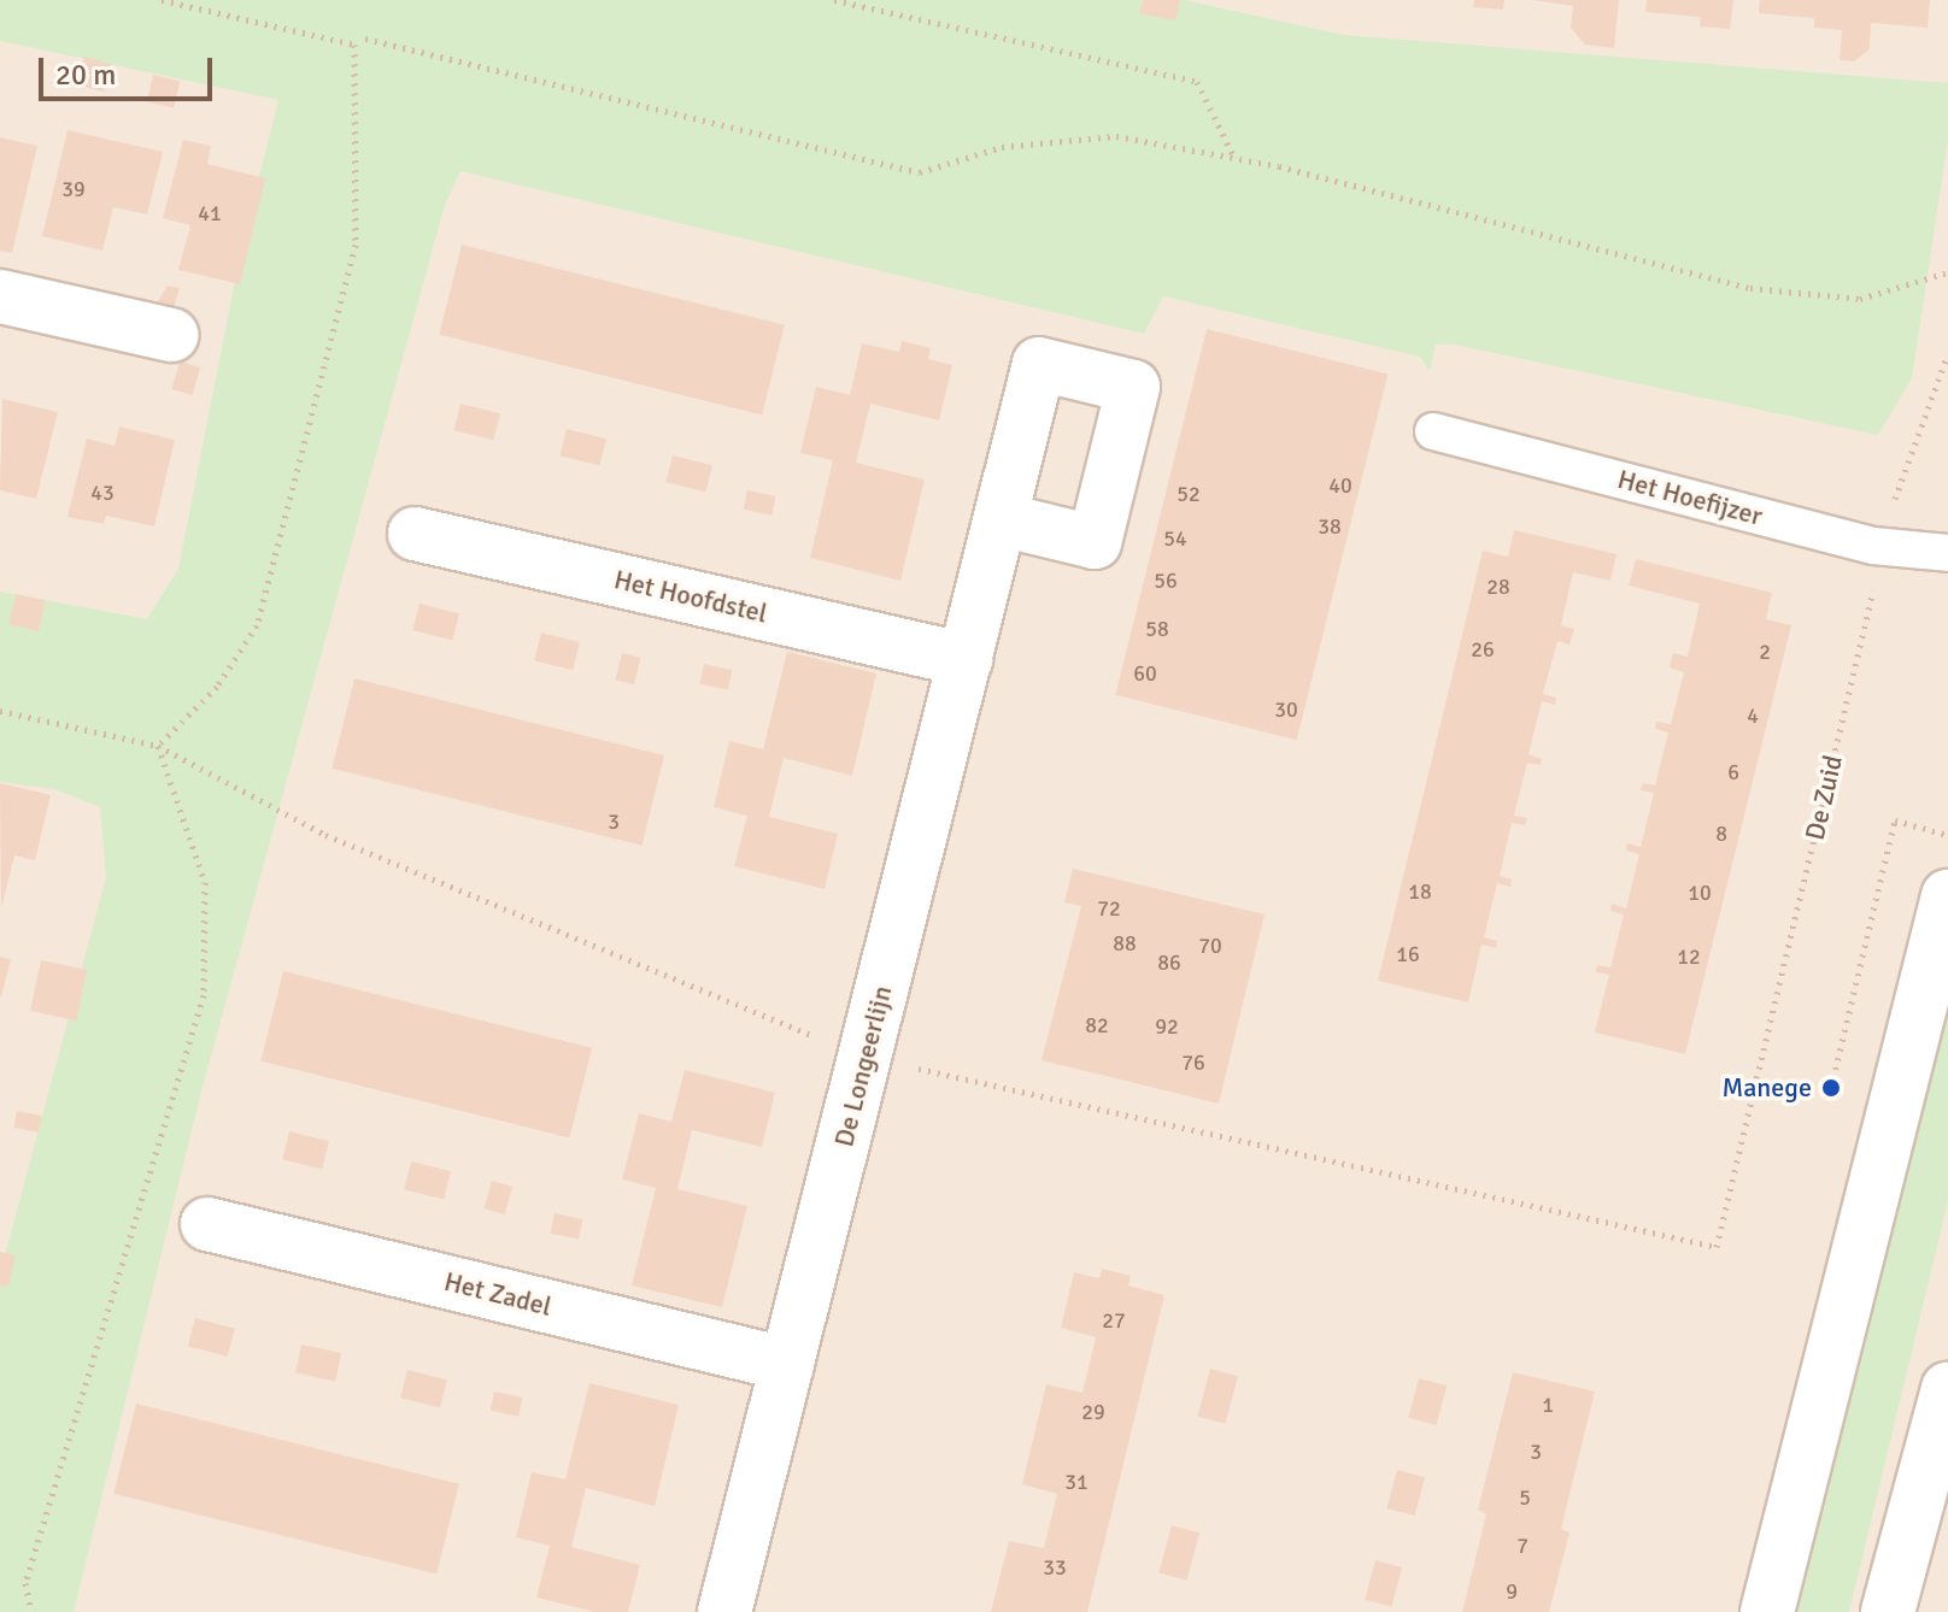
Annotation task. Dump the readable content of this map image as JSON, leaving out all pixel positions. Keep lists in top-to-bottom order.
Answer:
{
  "streets": {
    "street": ["Het Hoofdstel", "De Longeerlijn", "Het Zadel"],
    "lane": ["Het Hoefijzer"],
    "path": ["De Zuid"]
  },
  "crossings": [
    ["Het Hoofdstel", "De Longeerlijn"],
    ["De Longeerlijn", "Het Zadel"]
  ],
  "places": ["Manege"],
  "house_numbers": [
    "39",
    "41",
    "40",
    "43",
    "52",
    "38",
    "54",
    "56",
    "28",
    "58",
    "26",
    "2",
    "60",
    "30",
    "4",
    "6",
    "3",
    "8",
    "18",
    "10",
    "72",
    "88",
    "70",
    "16",
    "12",
    "86",
    "82",
    "92",
    "76",
    "27",
    "1",
    "29",
    "3",
    "31",
    "5",
    "7",
    "33",
    "9"
  ],
  "scale_bar": "20 m"
}
